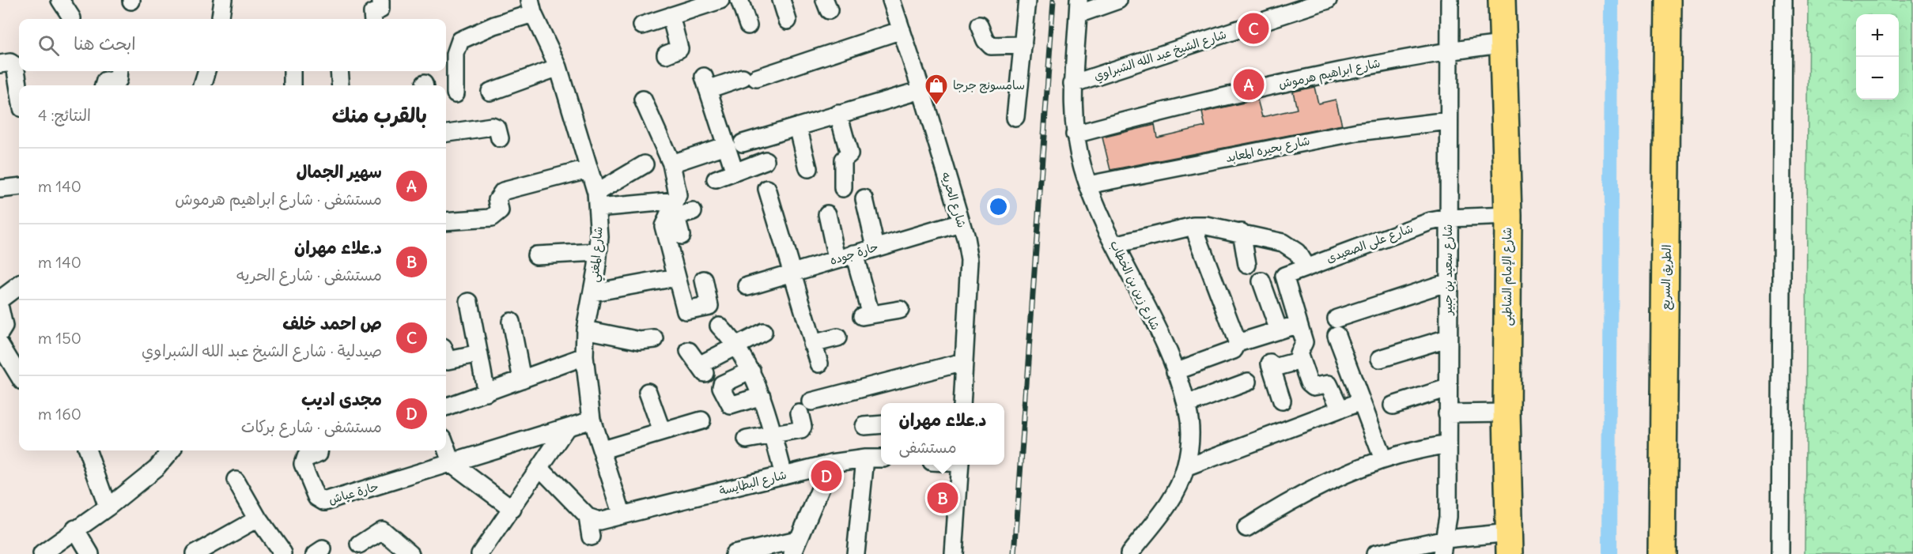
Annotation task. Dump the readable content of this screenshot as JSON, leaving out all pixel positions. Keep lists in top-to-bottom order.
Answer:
{
  "streets": {
    "main road": ["شارع الإمام الشاطبى", "الطريق السريع"],
    "street": [
      "شارع الشيخ عبد الله الشبراوي",
      "شارع ابراهيم هرموش",
      "شارع بحيره المعابد",
      "شارع الحريه",
      "شارع على الصعيدى",
      "حارة جوده",
      "شارع المغني",
      "شارع سعيد بن جبير",
      "شارع زين بن الخطاب",
      "شارع البطايسة",
      "حارة عياش"
    ]
  },
  "crossings": [
    ["شارع الشيخ عبد الله الشبراوي", "شارع زين بن الخطاب"],
    ["شارع ابراهيم هرموش", "شارع سعيد بن جبير"],
    ["شارع ابراهيم هرموش", "شارع الإمام الشاطبى"],
    ["شارع ابراهيم هرموش", "شارع زين بن الخطاب"],
    ["شارع بحيره المعابد", "شارع سعيد بن جبير"],
    ["شارع بحيره المعابد", "شارع زين بن الخطاب"],
    ["شارع الحريه", "حارة جوده"],
    ["شارع على الصعيدى", "شارع سعيد بن جبير"],
    ["شارع على الصعيدى", "شارع الإمام الشاطبى"],
    ["شارع المغني", "شارع البطايسة"]
  ],
  "places": {
    "shop": ["سامسونج جرجا"]
  },
  "page": {
    "pins": [
      "C",
      "A",
      "D",
      "B"
    ],
    "map_buttons": ["+", "−"],
    "search": "ابحث هنا",
    "heading": ["بالقرب منك", "النتائج: 4"],
    "list": [
      {
        "mark": "A",
        "name": "سهير الجمال",
        "note": "مستشفى · شارع ابراهيم هرموش",
        "value": "140 m"
      },
      {
        "mark": "B",
        "name": "د.علاء مهران",
        "note": "مستشفى · شارع الحريه",
        "value": "140 m"
      },
      {
        "mark": "C",
        "name": "ص احمد خلف",
        "note": "صيدلية · شارع الشيخ عبد الله الشبراوي",
        "value": "150 m"
      },
      {
        "mark": "D",
        "name": "مجدى اديب",
        "note": "مستشفى · شارع بركات",
        "value": "160 m"
      }
    ],
    "popup": ["د.علاء مهران", "مستشفى"]
  }
}
